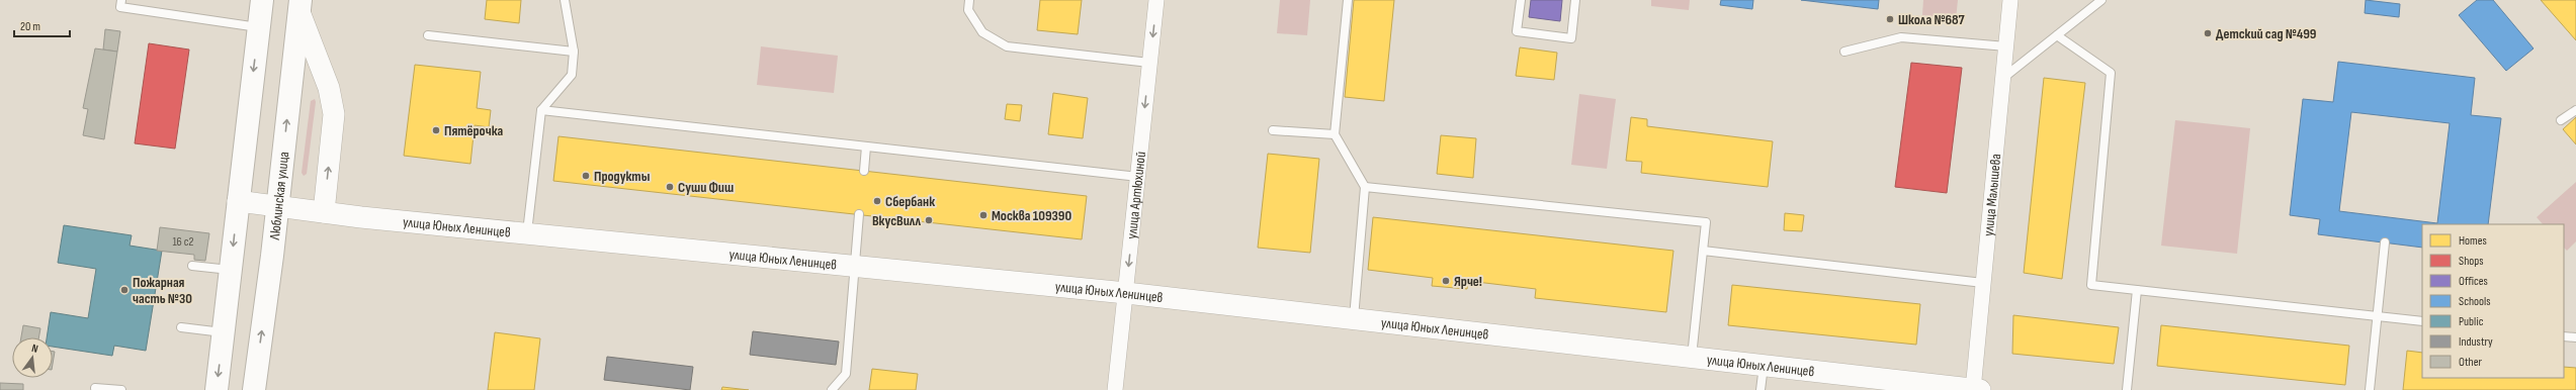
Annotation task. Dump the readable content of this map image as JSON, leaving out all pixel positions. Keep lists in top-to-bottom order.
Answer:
{
  "streets": {
    "main road": ["Люблинская улица", "улица Юных Ленинцев"],
    "street": ["улица Артюхиной", "улица Малышева"]
  },
  "crossings": [
    ["Люблинская улица", "улица Юных Ленинцев"],
    ["улица Артюхиной", "улица Юных Ленинцев"],
    ["улица Малышева", "улица Юных Ленинцев"]
  ],
  "one_way": ["улица Артюхиной"],
  "places": [
    "Школа №687",
    "Детский сад №499",
    "Пятёрочка",
    "Продукты",
    "Суши Фиш",
    "Сбербанк",
    "Москва 109390",
    "ВкусВилл",
    "Ярче!",
    "Пожарная часть №30"
  ],
  "house_numbers": ["16 с2"],
  "legend": [
    "Homes",
    "Shops",
    "Offices",
    "Schools",
    "Public",
    "Industry",
    "Other"
  ],
  "scale_bar": "20 m",
  "north": "top"
}
